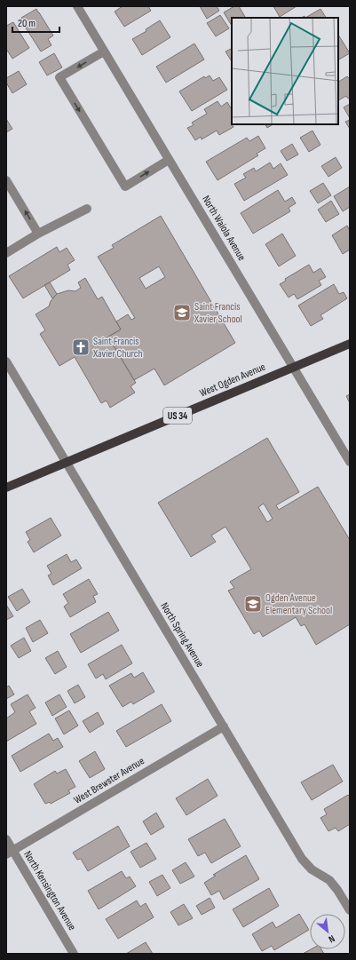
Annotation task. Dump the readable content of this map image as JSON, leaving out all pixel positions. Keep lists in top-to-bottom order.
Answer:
{
  "streets": {
    "main road": ["West Ogden Avenue", "US 34"],
    "street": [
      "North Waiola Avenue",
      "North Spring Avenue",
      "West Brewster Avenue",
      "North Kensington Avenue"
    ]
  },
  "crossings": [
    ["North Waiola Avenue", "West Ogden Avenue"],
    ["West Ogden Avenue", "North Spring Avenue"],
    ["North Spring Avenue", "West Brewster Avenue"],
    ["West Brewster Avenue", "North Kensington Avenue"]
  ],
  "places": {
    "school or university": ["Saint Francis Xavier School", "Ogden Avenue Elementary School"],
    "church": ["Saint Francis Xavier Church"]
  },
  "scale_bar": "20 m",
  "north": "bottom right"
}
